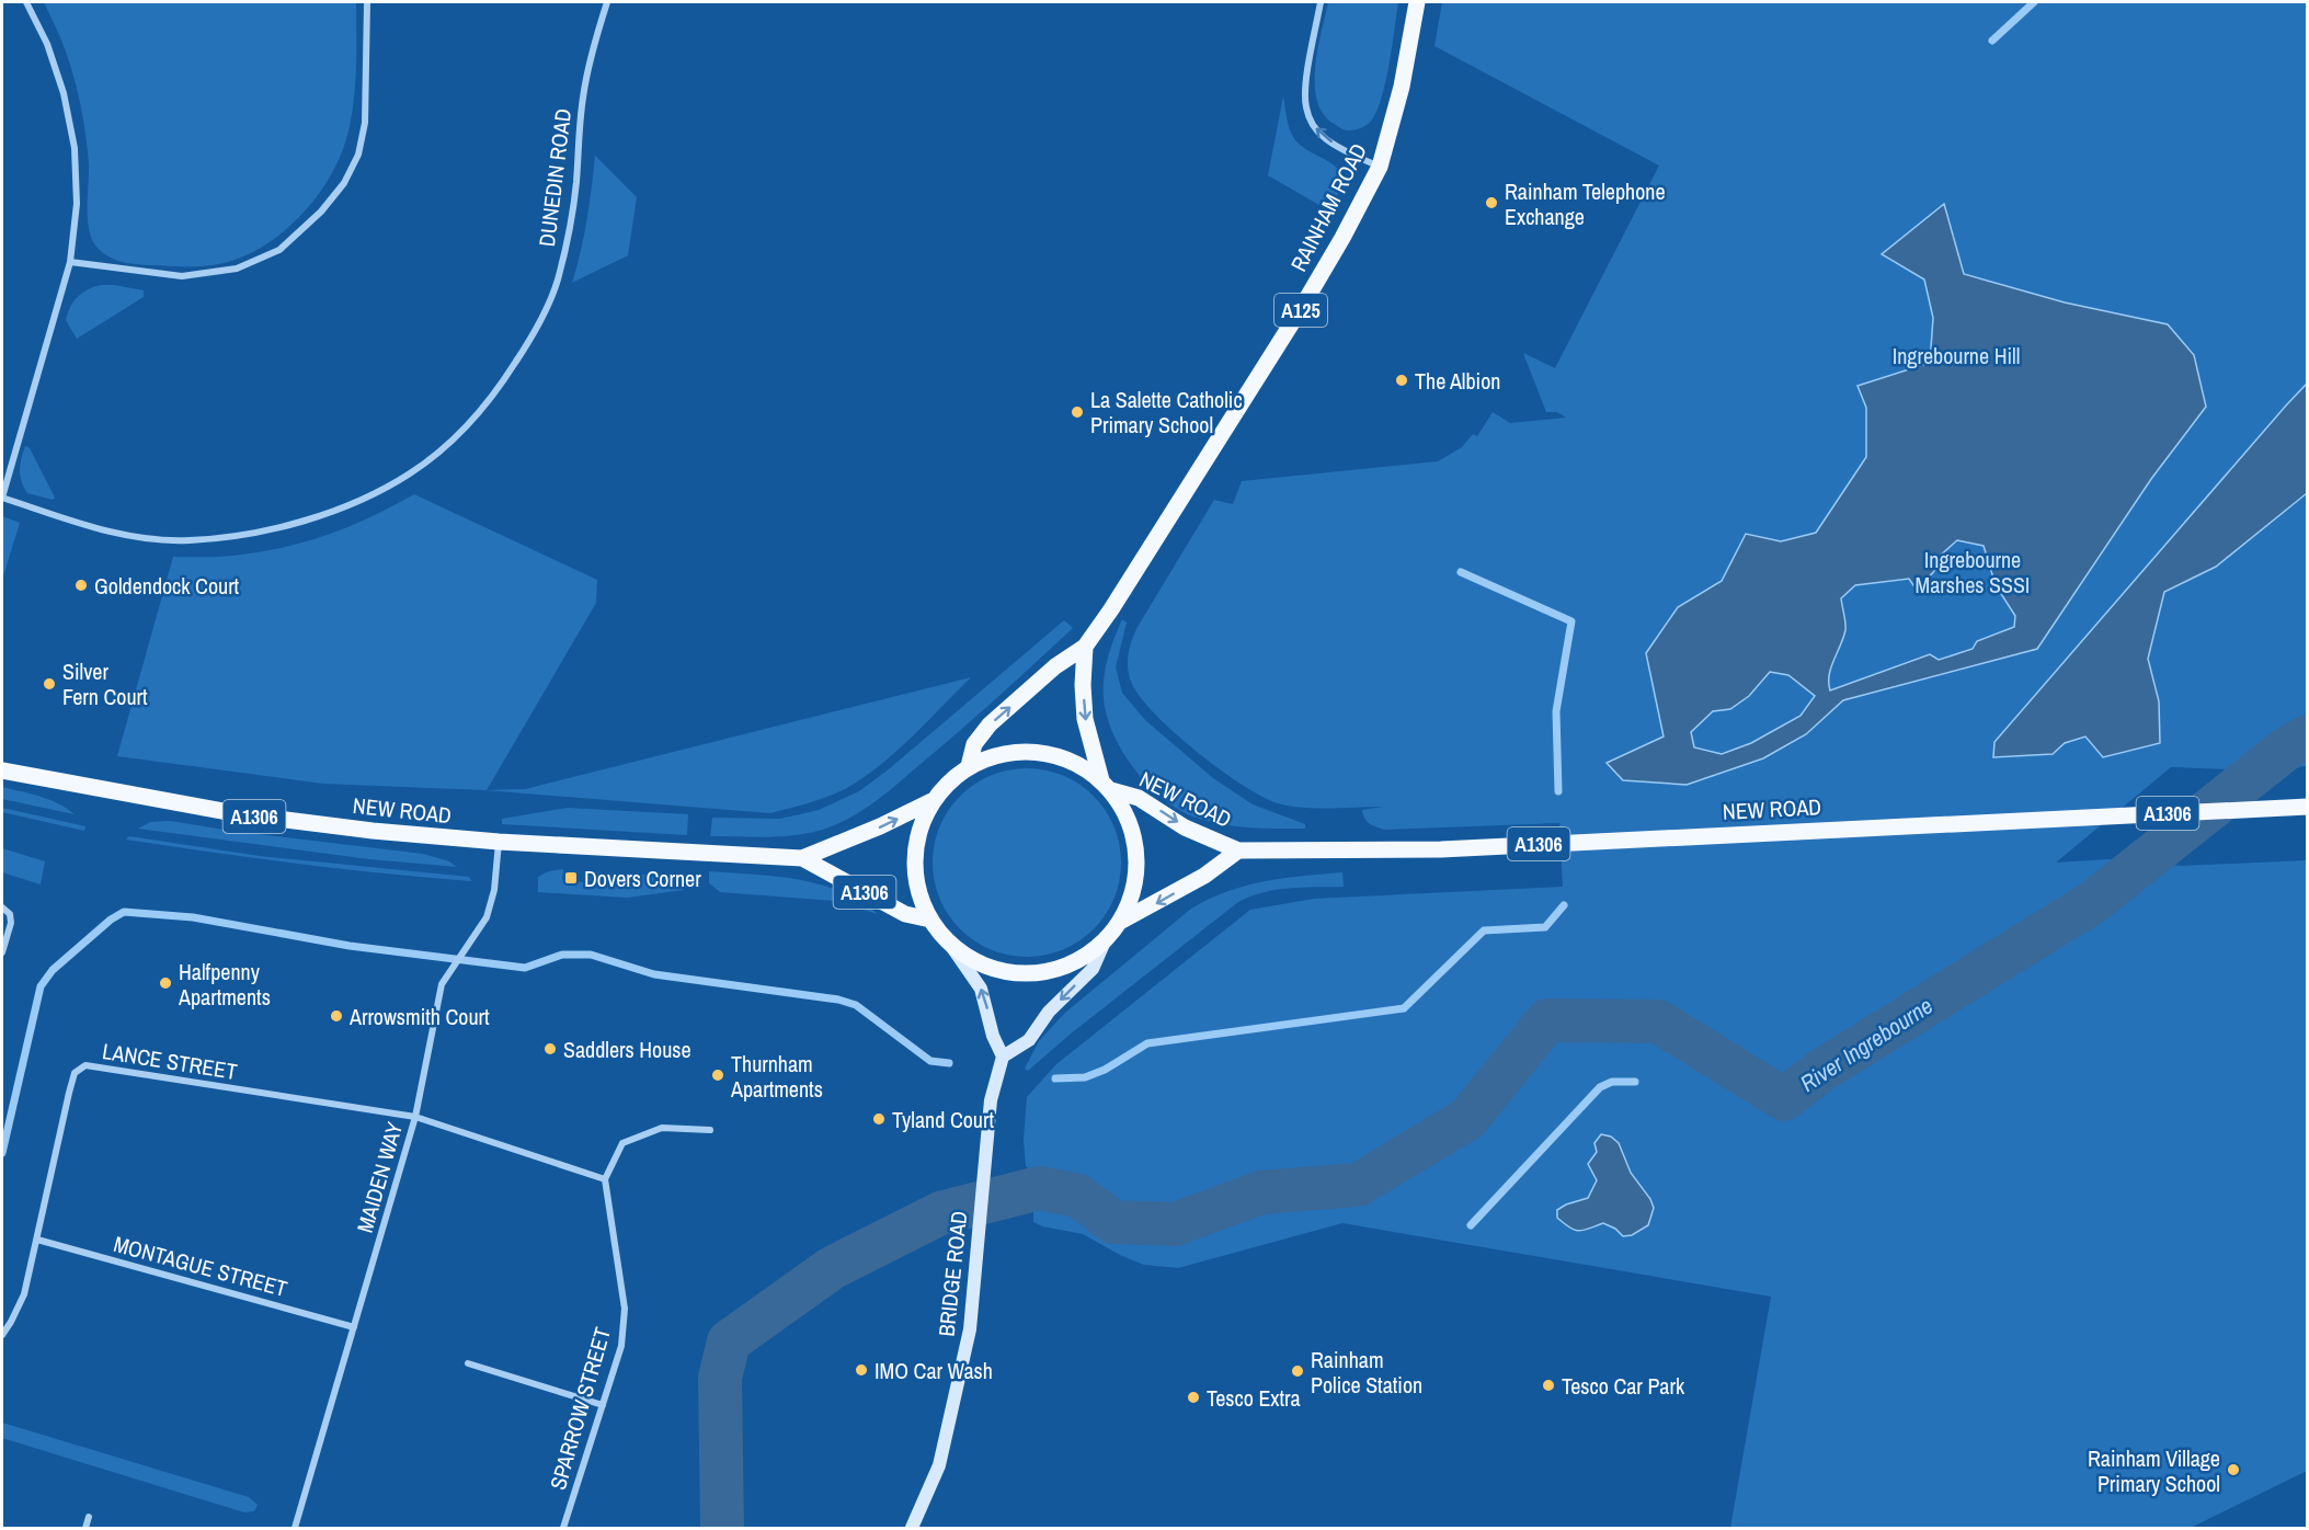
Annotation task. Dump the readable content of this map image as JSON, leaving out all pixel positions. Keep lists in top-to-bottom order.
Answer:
{
  "streets": {
    "main road": [
      "RAINHAM ROAD",
      "A125",
      "NEW ROAD",
      "A1306",
      "BRIDGE ROAD"
    ],
    "street": [
      "DUNEDIN ROAD",
      "LANCE STREET",
      "MAIDEN WAY",
      "MONTAGUE STREET",
      "SPARROW STREET"
    ]
  },
  "crossings": [
    ["RAINHAM ROAD", "NEW ROAD"],
    ["NEW ROAD", "MAIDEN WAY"],
    ["LANCE STREET", "MAIDEN WAY"],
    ["LANCE STREET", "MONTAGUE STREET"],
    ["MAIDEN WAY", "MONTAGUE STREET"]
  ],
  "water": ["River Ingrebourne"],
  "parks": ["Ingrebourne Hill", "Ingrebourne Marshes SSSI"],
  "places": {
    "other": [
      "Rainham Telephone Exchange",
      "The Albion",
      "La Salette Catholic Primary School",
      "Goldendock Court",
      "Silver Fern Court",
      "Halfpenny Apartments",
      "Arrowsmith Court",
      "Saddlers House",
      "Thurnham Apartments",
      "Tyland Court",
      "IMO Car Wash",
      "Rainham Police Station",
      "Tesco Car Park",
      "Tesco Extra",
      "Rainham Village Primary School"
    ],
    "transit": ["Dovers Corner"]
  }
}
